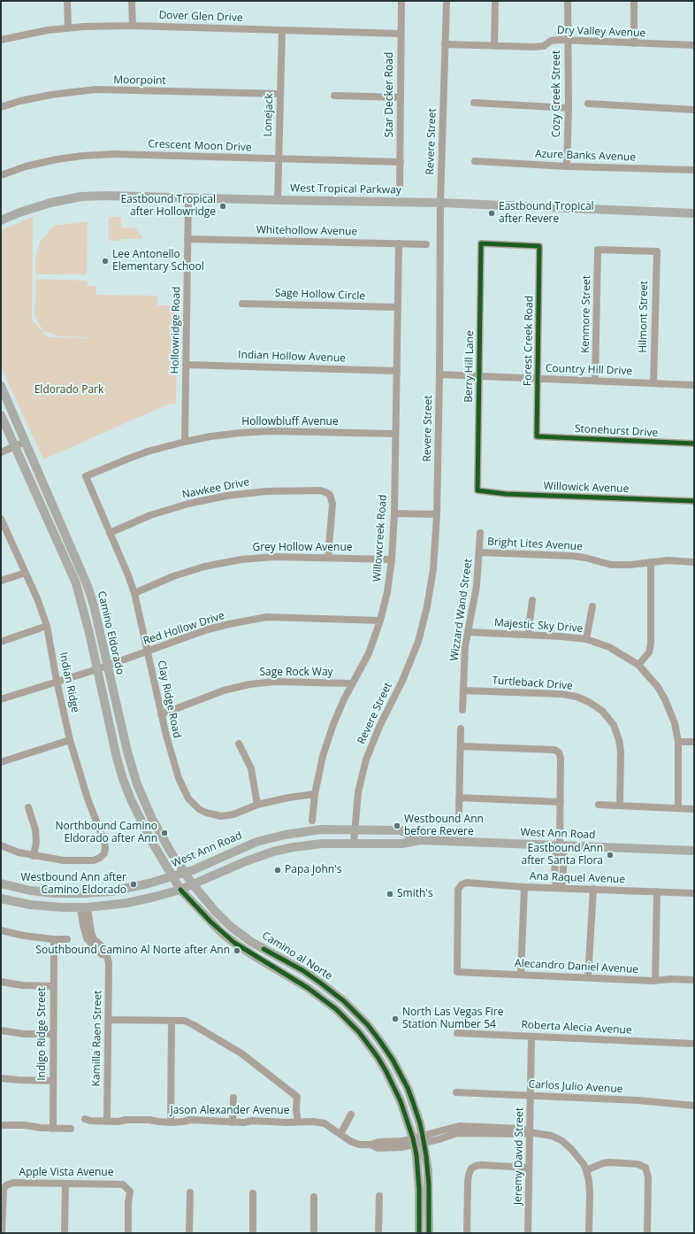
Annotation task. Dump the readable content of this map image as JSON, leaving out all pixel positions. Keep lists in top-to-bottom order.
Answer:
{
  "streets": {
    "main road": [
      "West Tropical Parkway",
      "Camino Eldorado",
      "West Ann Road",
      "Camino al Norte"
    ],
    "street": [
      "Dover Glen Drive",
      "Dry Valley Avenue",
      "Moorpoint",
      "Cozy Creek Street",
      "Star Decker Road",
      "Lonejack",
      "Revere Street",
      "Crescent Moon Drive",
      "Azure Banks Avenue",
      "Whitehollow Avenue",
      "Sage Hollow Circle",
      "Kenmore Street",
      "Hilmont Street",
      "Hollowridge Road",
      "Forest Creek Road",
      "Indian Hollow Avenue",
      "Berry Hill Lane",
      "Country Hill Drive",
      "Hollowbluff Avenue",
      "Stonehurst Drive",
      "Willowick Avenue",
      "Nawkee Drive",
      "Willowcreek Road",
      "Bright Lites Avenue",
      "Grey Hollow Avenue",
      "Wizzard Wand Street",
      "Majestic Sky Drive",
      "Red Hollow Drive",
      "Sage Rock Way",
      "Indian Ridge",
      "Turtleback Drive",
      "Clay Ridge Road",
      "Ana Raquel Avenue",
      "Alecandro Daniel Avenue",
      "Roberta Alecia Avenue",
      "Indigo Ridge Street",
      "Kamilla Raen Street",
      "Carlos Julio Avenue",
      "Jason Alexander Avenue",
      "Jeremy David Street",
      "Apple Vista Avenue"
    ]
  },
  "crossings": [
    ["Dover Glen Drive", "Star Decker Road"],
    ["Dover Glen Drive", "Lonejack"],
    ["Dry Valley Avenue", "Cozy Creek Street"],
    ["Dry Valley Avenue", "Revere Street"],
    ["Moorpoint", "Lonejack"],
    ["Cozy Creek Street", "Azure Banks Avenue"],
    ["Star Decker Road", "Crescent Moon Drive"],
    ["Lonejack", "Crescent Moon Drive"],
    ["Lonejack", "West Tropical Parkway"],
    ["Revere Street", "West Tropical Parkway"],
    ["Revere Street", "Country Hill Drive"],
    ["Revere Street", "West Ann Road"],
    ["West Tropical Parkway", "Hollowridge Road"],
    ["Whitehollow Avenue", "Hollowridge Road"],
    ["Whitehollow Avenue", "Willowcreek Road"],
    ["Sage Hollow Circle", "Willowcreek Road"],
    ["Kenmore Street", "Hilmont Street"],
    ["Kenmore Street", "Country Hill Drive"],
    ["Hilmont Street", "Country Hill Drive"],
    ["Hollowridge Road", "Indian Hollow Avenue"],
    ["Hollowridge Road", "Hollowbluff Avenue"],
    ["Forest Creek Road", "Berry Hill Lane"],
    ["Forest Creek Road", "Country Hill Drive"],
    ["Forest Creek Road", "Stonehurst Drive"],
    ["Indian Hollow Avenue", "Willowcreek Road"],
    ["Berry Hill Lane", "Country Hill Drive"],
    ["Berry Hill Lane", "Willowick Avenue"],
    ["Hollowbluff Avenue", "Willowcreek Road"],
    ["Hollowbluff Avenue", "Clay Ridge Road"],
    ["Nawkee Drive", "Grey Hollow Avenue"],
    ["Nawkee Drive", "Clay Ridge Road"],
    ["Willowcreek Road", "Grey Hollow Avenue"],
    ["Willowcreek Road", "Red Hollow Drive"],
    ["Willowcreek Road", "Sage Rock Way"],
    ["Willowcreek Road", "Clay Ridge Road"],
    ["Bright Lites Avenue", "Wizzard Wand Street"],
    ["Grey Hollow Avenue", "Clay Ridge Road"],
    ["Wizzard Wand Street", "Majestic Sky Drive"],
    ["Wizzard Wand Street", "Turtleback Drive"],
    ["Red Hollow Drive", "Camino Eldorado"],
    ["Red Hollow Drive", "Indian Ridge"],
    ["Red Hollow Drive", "Clay Ridge Road"],
    ["Camino Eldorado", "West Ann Road"],
    ["Camino Eldorado", "Camino al Norte"],
    ["Sage Rock Way", "Clay Ridge Road"],
    ["West Ann Road", "Camino al Norte"],
    ["West Ann Road", "Kamilla Raen Street"],
    ["Ana Raquel Avenue", "Alecandro Daniel Avenue"],
    ["Camino al Norte", "Jason Alexander Avenue"],
    ["Roberta Alecia Avenue", "Jeremy David Street"],
    ["Kamilla Raen Street", "Jason Alexander Avenue"],
    ["Carlos Julio Avenue", "Jeremy David Street"],
    ["Jason Alexander Avenue", "Jeremy David Street"]
  ],
  "parks": ["Eldorado Park"],
  "places": [
    "Eastbound Tropical after Hollowridge",
    "Eastbound Tropical after Revere",
    "Lee Antonello Elementary School",
    "Westbound Ann before Revere",
    "Northbound Camino Eldorado after Ann",
    "Eastbound Ann after Santa Flora",
    "Papa John's",
    "Westbound Ann after Camino Eldorado",
    "Smith's",
    "Southbound Camino Al Norte after Ann",
    "North Las Vegas Fire Station Number 54"
  ]
}
